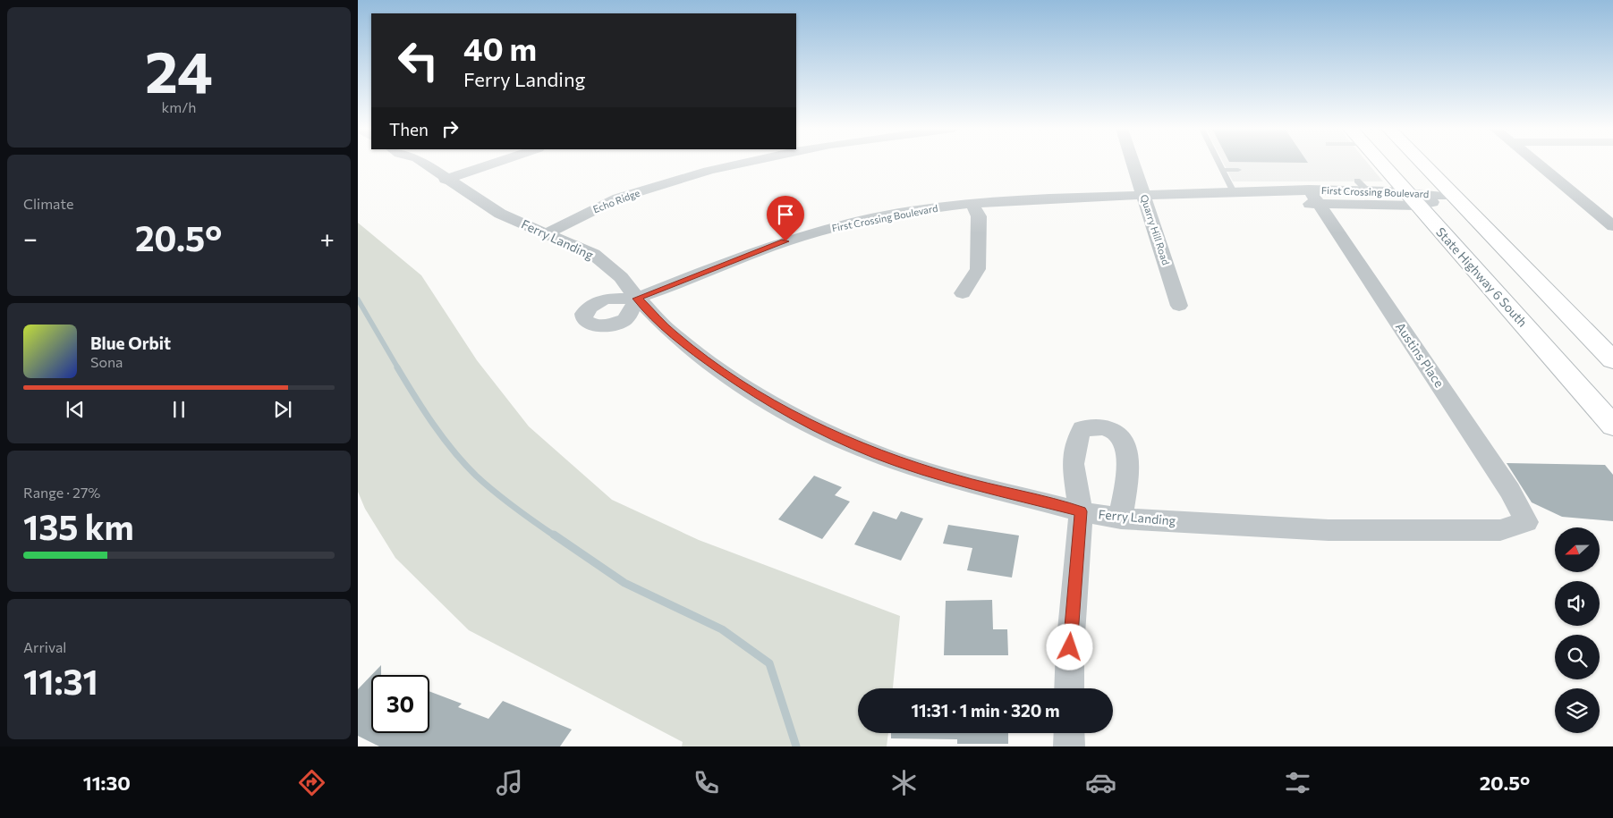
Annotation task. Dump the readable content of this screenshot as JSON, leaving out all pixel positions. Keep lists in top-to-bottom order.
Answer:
{
  "streets": {
    "main road": ["State Highway 6 South"],
    "street": [
      "First Crossing Boulevard",
      "Echo Ridge",
      "Quarry Hill Road",
      "Ferry Landing",
      "Austins Place"
    ]
  },
  "crossings": [
    ["First Crossing Boulevard", "Quarry Hill Road"],
    ["First Crossing Boulevard", "Ferry Landing"],
    ["First Crossing Boulevard", "State Highway 6 South"],
    ["First Crossing Boulevard", "Austins Place"],
    ["Echo Ridge", "Ferry Landing"],
    ["Ferry Landing", "Austins Place"]
  ],
  "north": "left",
  "page": {
    "tile": [
      ["24", "km/h"],
      "Climate",
      ["Range · 27%", "135 km"],
      ["Arrival", "11:31"]
    ],
    "turn": ["40 m", "Ferry Landing"],
    "then": "Then",
    "heat": ["−", "20.5°", "+"],
    "song": ["Blue Orbit", "Sona"],
    "limit": "30",
    "trip": "11:31 · 1 min · 320 m",
    "tabs": ["11:30", "20.5°"]
  }
}
